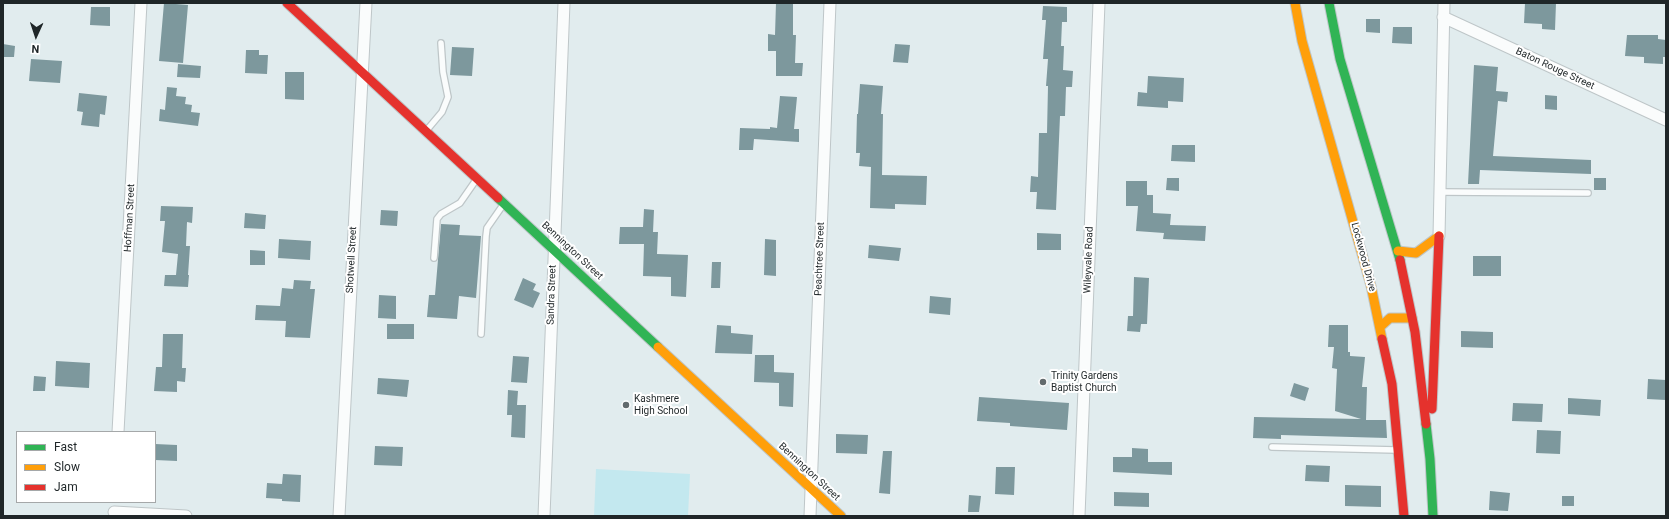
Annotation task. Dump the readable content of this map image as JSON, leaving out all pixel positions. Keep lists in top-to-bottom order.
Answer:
{
  "streets": {
    "main road": ["Bennington Street", "Lockwood Drive"],
    "street": [
      "Baton Rouge Street",
      "Hoffman Street",
      "Peachtree Street",
      "Shotwell Street",
      "Wileyvale Road",
      "Sandra Street"
    ]
  },
  "crossings": [
    ["Bennington Street", "Peachtree Street"],
    ["Bennington Street", "Shotwell Street"],
    ["Bennington Street", "Sandra Street"]
  ],
  "places": ["Trinity Gardens Baptist Church", "Kashmere High School"],
  "legend": ["Fast", "Slow", "Jam"],
  "north": "bottom"
}
